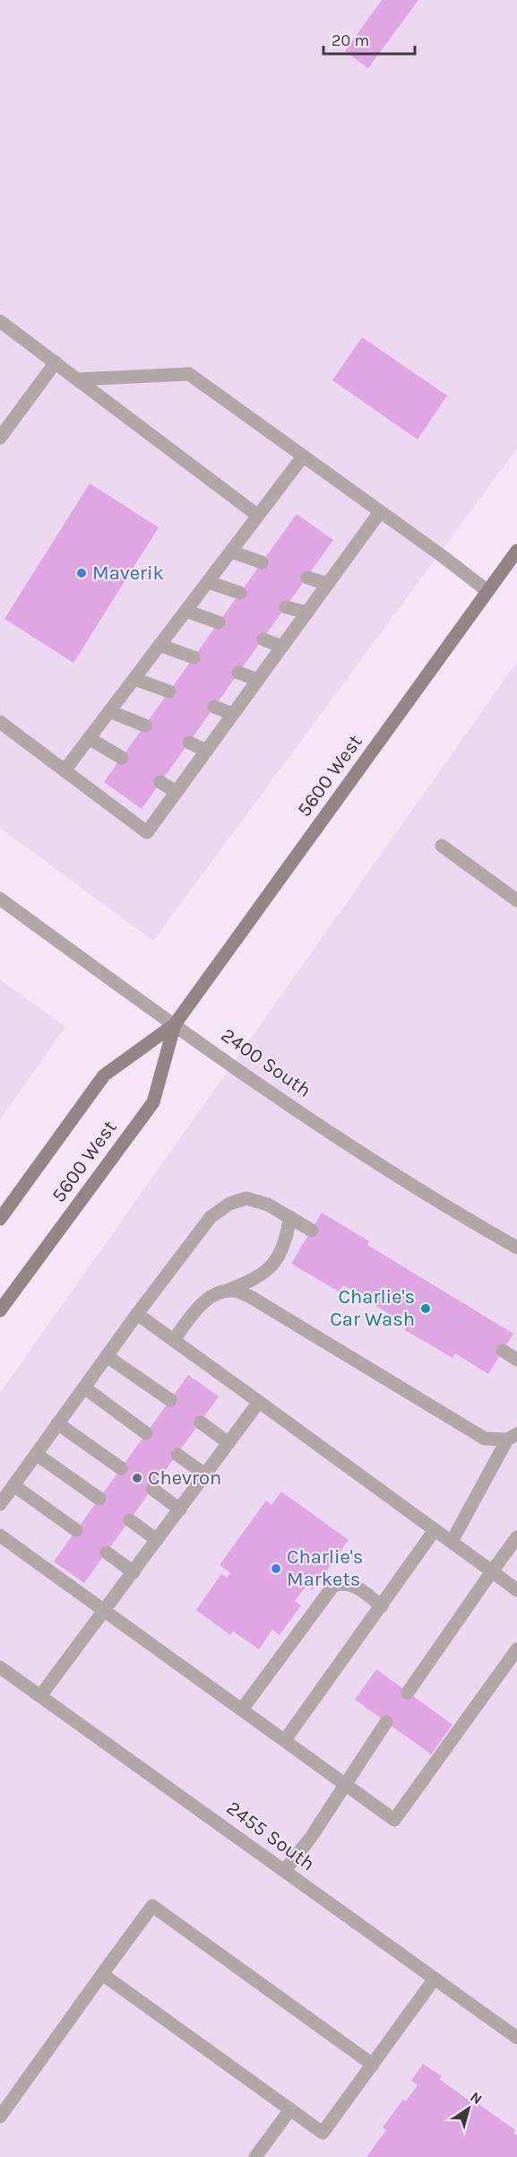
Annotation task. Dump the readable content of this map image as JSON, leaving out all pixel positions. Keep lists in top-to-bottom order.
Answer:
{
  "streets": {
    "main road": ["5600 West"],
    "street": ["2400 South", "2455 South"]
  },
  "crossings": [
    ["5600 West", "2400 South"]
  ],
  "places": [
    "Maverik",
    "Charlie's Car Wash",
    "Chevron",
    "Charlie's Markets"
  ],
  "scale_bar": "20 m",
  "north": "top right"
}
